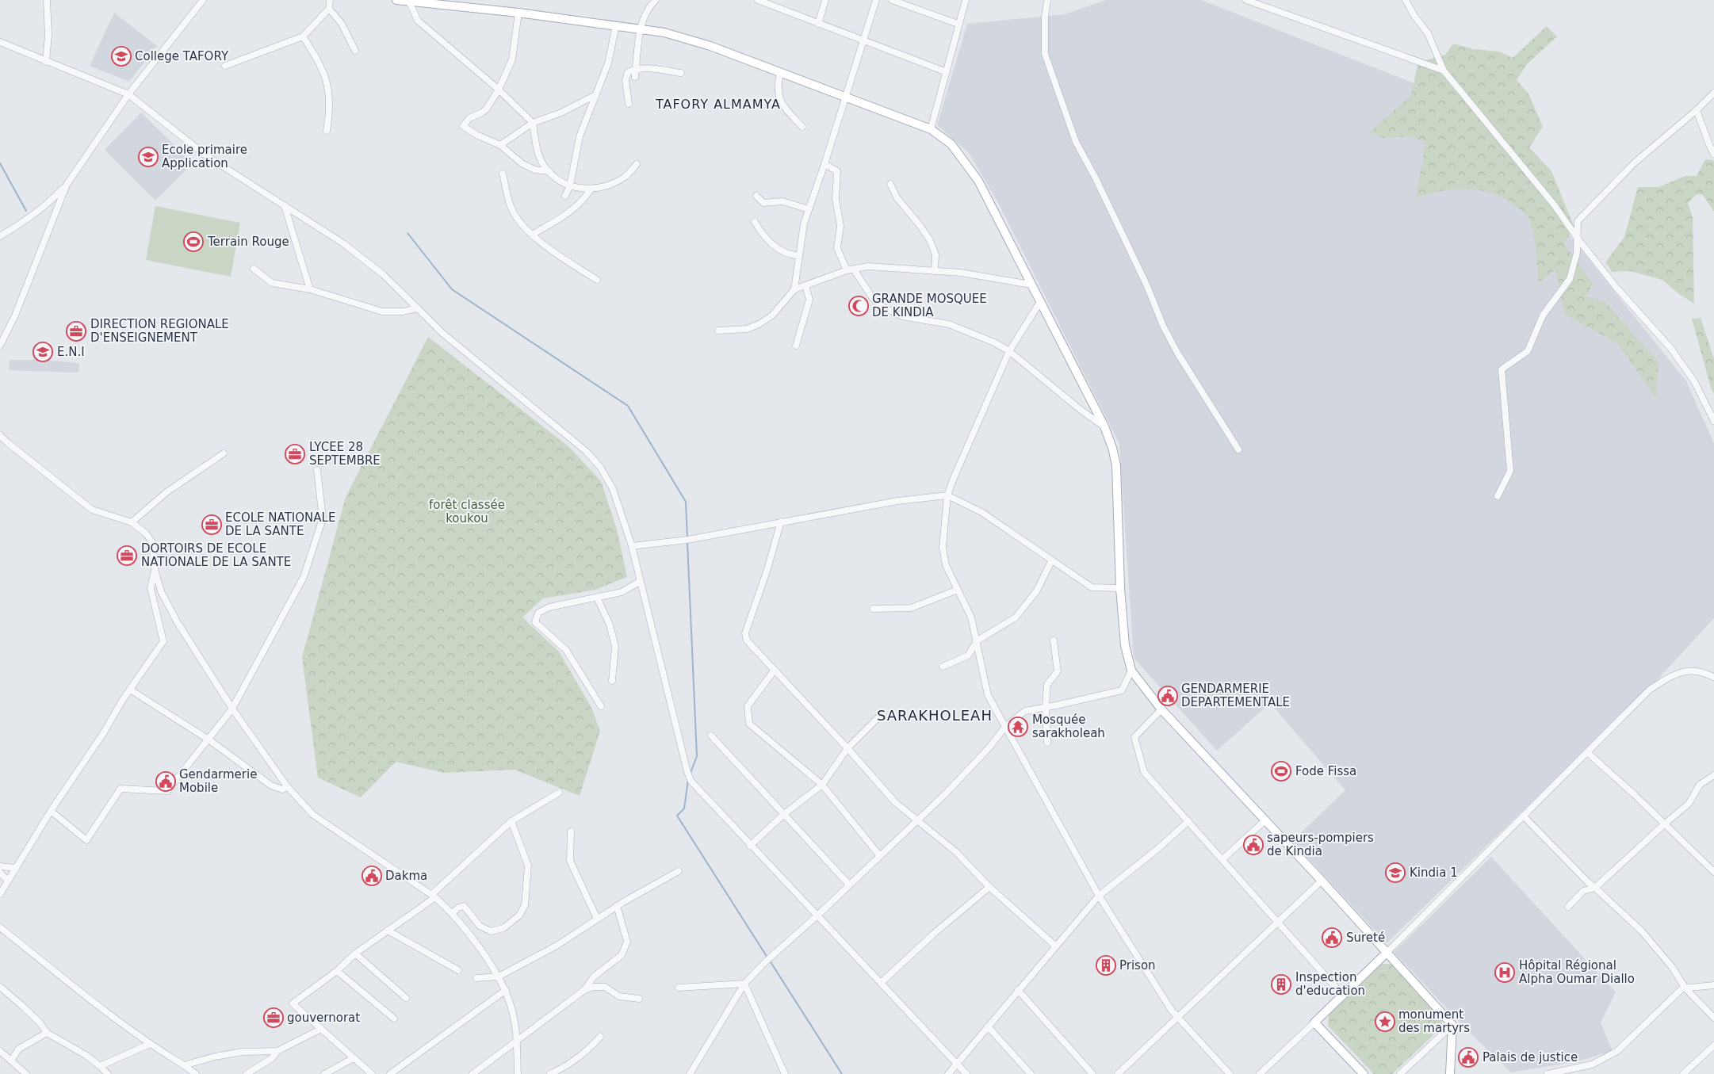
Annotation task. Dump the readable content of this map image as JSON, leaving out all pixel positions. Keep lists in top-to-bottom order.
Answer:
{
  "districts": ["TAFORY ALMAMYA", "SARAKHOLEAH"],
  "parks": ["forêt classée koukou"],
  "places": {
    "school or university": [
      "College TAFORY",
      "Ecole primaire Application",
      "E.N.I",
      "Kindia 1"
    ],
    "sports": ["Terrain Rouge", "Fode Fissa"],
    "mosque": ["GRANDE MOSQUEE DE KINDIA"],
    "office": [
      "DIRECTION REGIONALE D'ENSEIGNEMENT",
      "LYCEE 28 SEPTEMBRE",
      "ECOLE NATIONALE DE LA SANTE",
      "DORTOIRS DE ECOLE NATIONALE DE LA SANTE",
      "gouvernorat"
    ],
    "public building": [
      "GENDARMERIE DEPARTEMENTALE",
      "Gendarmerie Mobile",
      "sapeurs-pompiers de Kindia",
      "Dakma",
      "Sureté",
      "Palais de justice"
    ],
    "temple": ["Mosquée sarakholeah"],
    "building": ["Prison", "Inspection d'education"],
    "hospital": ["Hôpital Régional Alpha Oumar Diallo"],
    "place": ["monument des martyrs"]
  }
}
